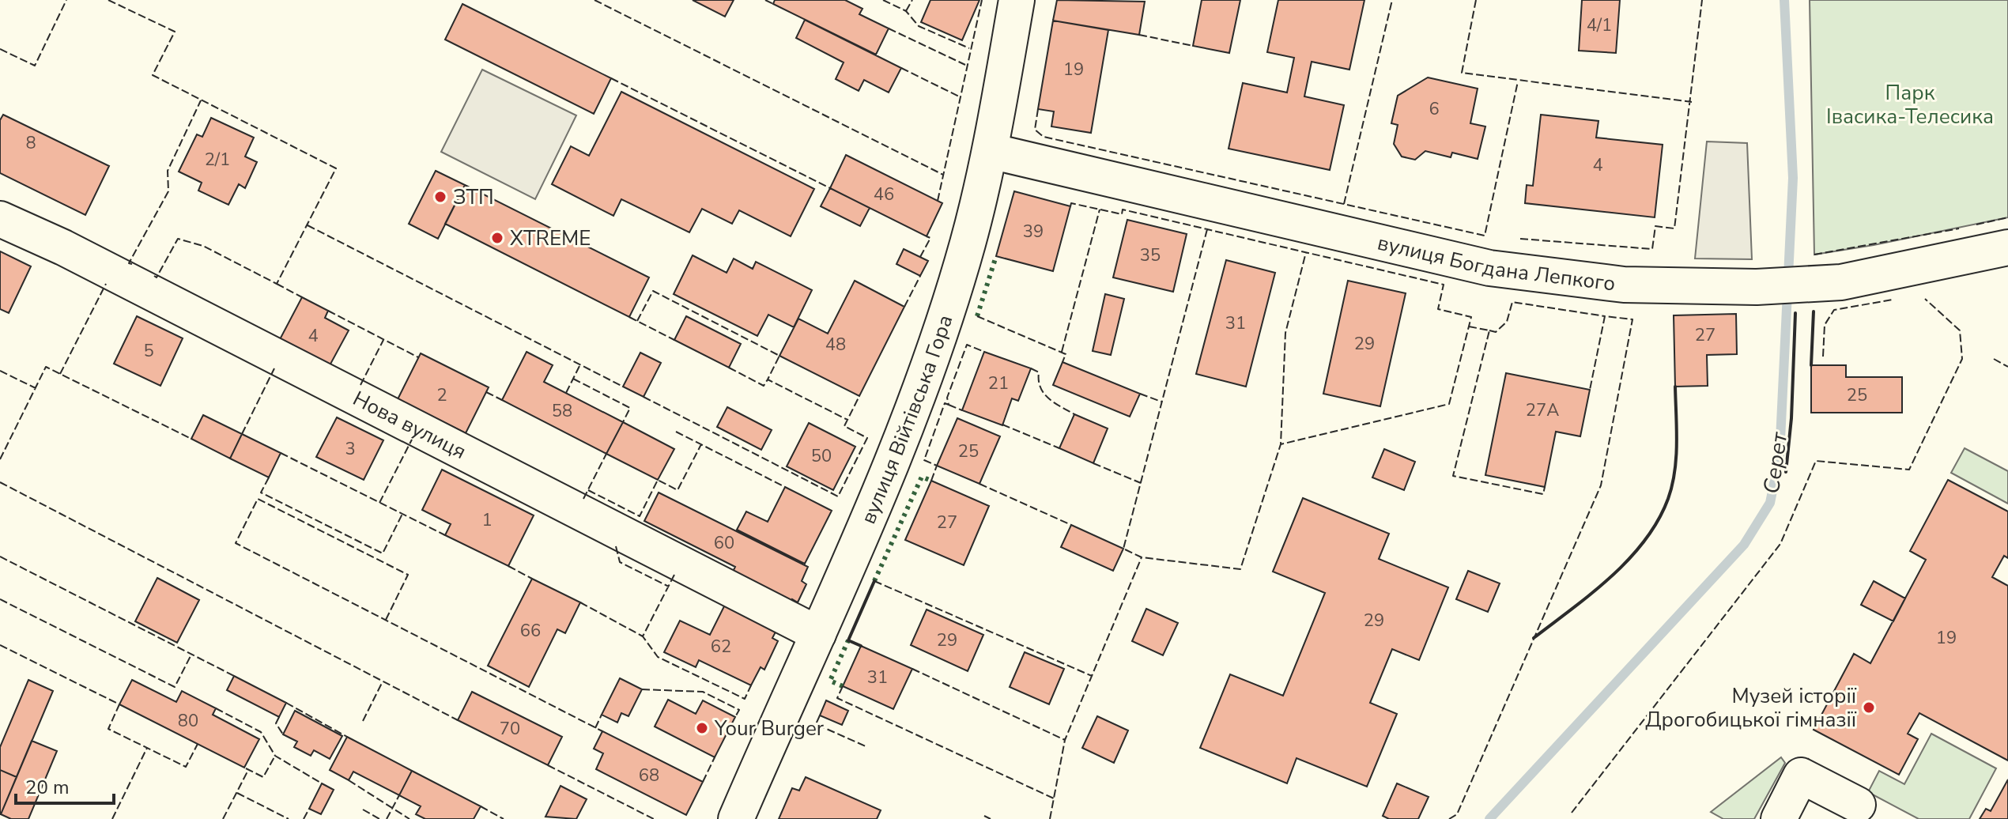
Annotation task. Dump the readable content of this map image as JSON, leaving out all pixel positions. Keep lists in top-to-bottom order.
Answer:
{
  "streets": {
    "street": ["вулиця Богдана Лепкого", "вулиця Війтівська Гора", "Нова вулиця"]
  },
  "crossings": [
    ["вулиця Богдана Лепкого", "вулиця Війтівська Гора"],
    ["вулиця Війтівська Гора", "Нова вулиця"]
  ],
  "water": ["Серет"],
  "parks": ["Парк Івасика-Телесика"],
  "places": [
    "ЗТП",
    "XTREME",
    "Музей історії Дрогобицької гімназії",
    "Your Burger"
  ],
  "house_numbers": [
    "4/1",
    "19",
    "6",
    "8",
    "2/1",
    "4",
    "46",
    "39",
    "35",
    "31",
    "27",
    "4",
    "29",
    "48",
    "5",
    "21",
    "2",
    "25",
    "27А",
    "58",
    "3",
    "25",
    "50",
    "1",
    "27",
    "60",
    "29",
    "66",
    "19",
    "29",
    "62",
    "31",
    "80",
    "70",
    "68"
  ],
  "scale_bar": "20 m"
}
